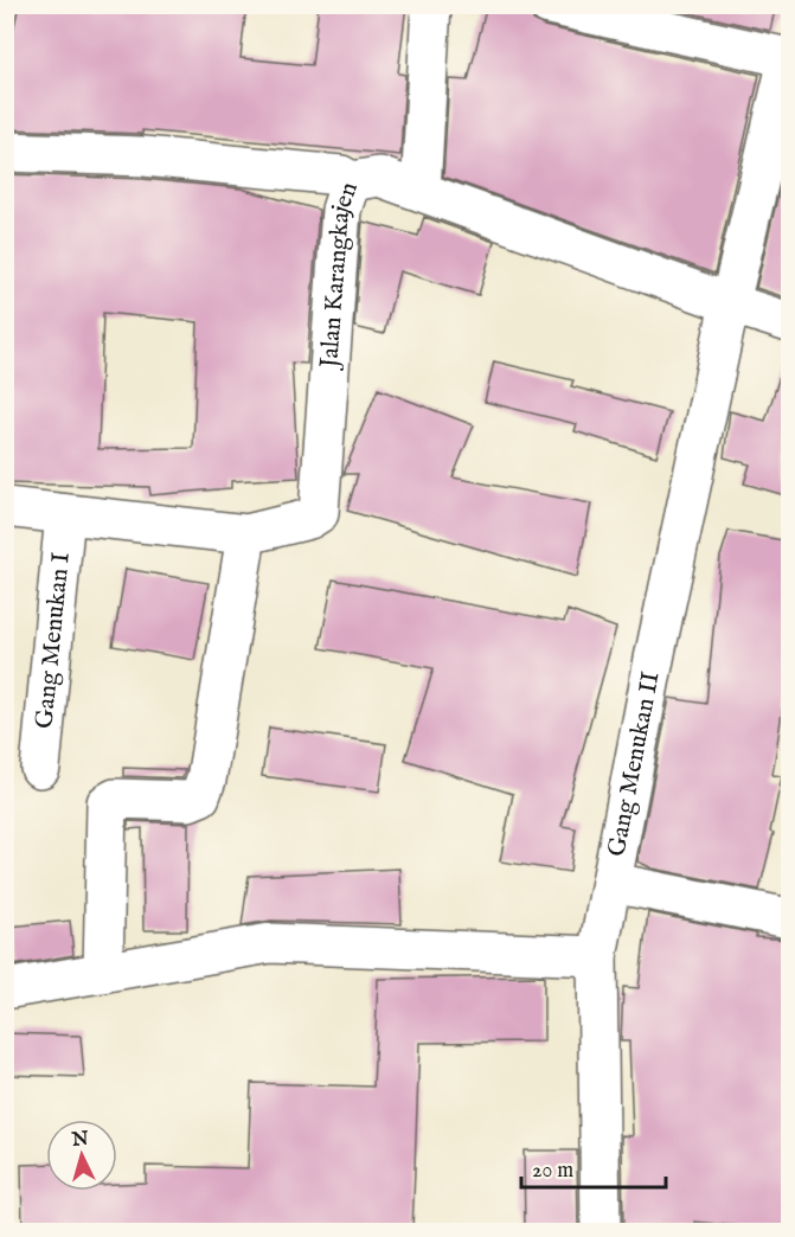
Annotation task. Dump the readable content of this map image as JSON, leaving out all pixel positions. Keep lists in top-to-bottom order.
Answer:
{
  "streets": {
    "street": ["Jalan Karangkajen", "Gang Menukan I", "Gang Menukan II"]
  },
  "crossings": [
    ["Jalan Karangkajen", "Gang Menukan I"],
    ["Jalan Karangkajen", "Gang Menukan II"]
  ],
  "scale_bar": "20 m",
  "north": "top"
}
